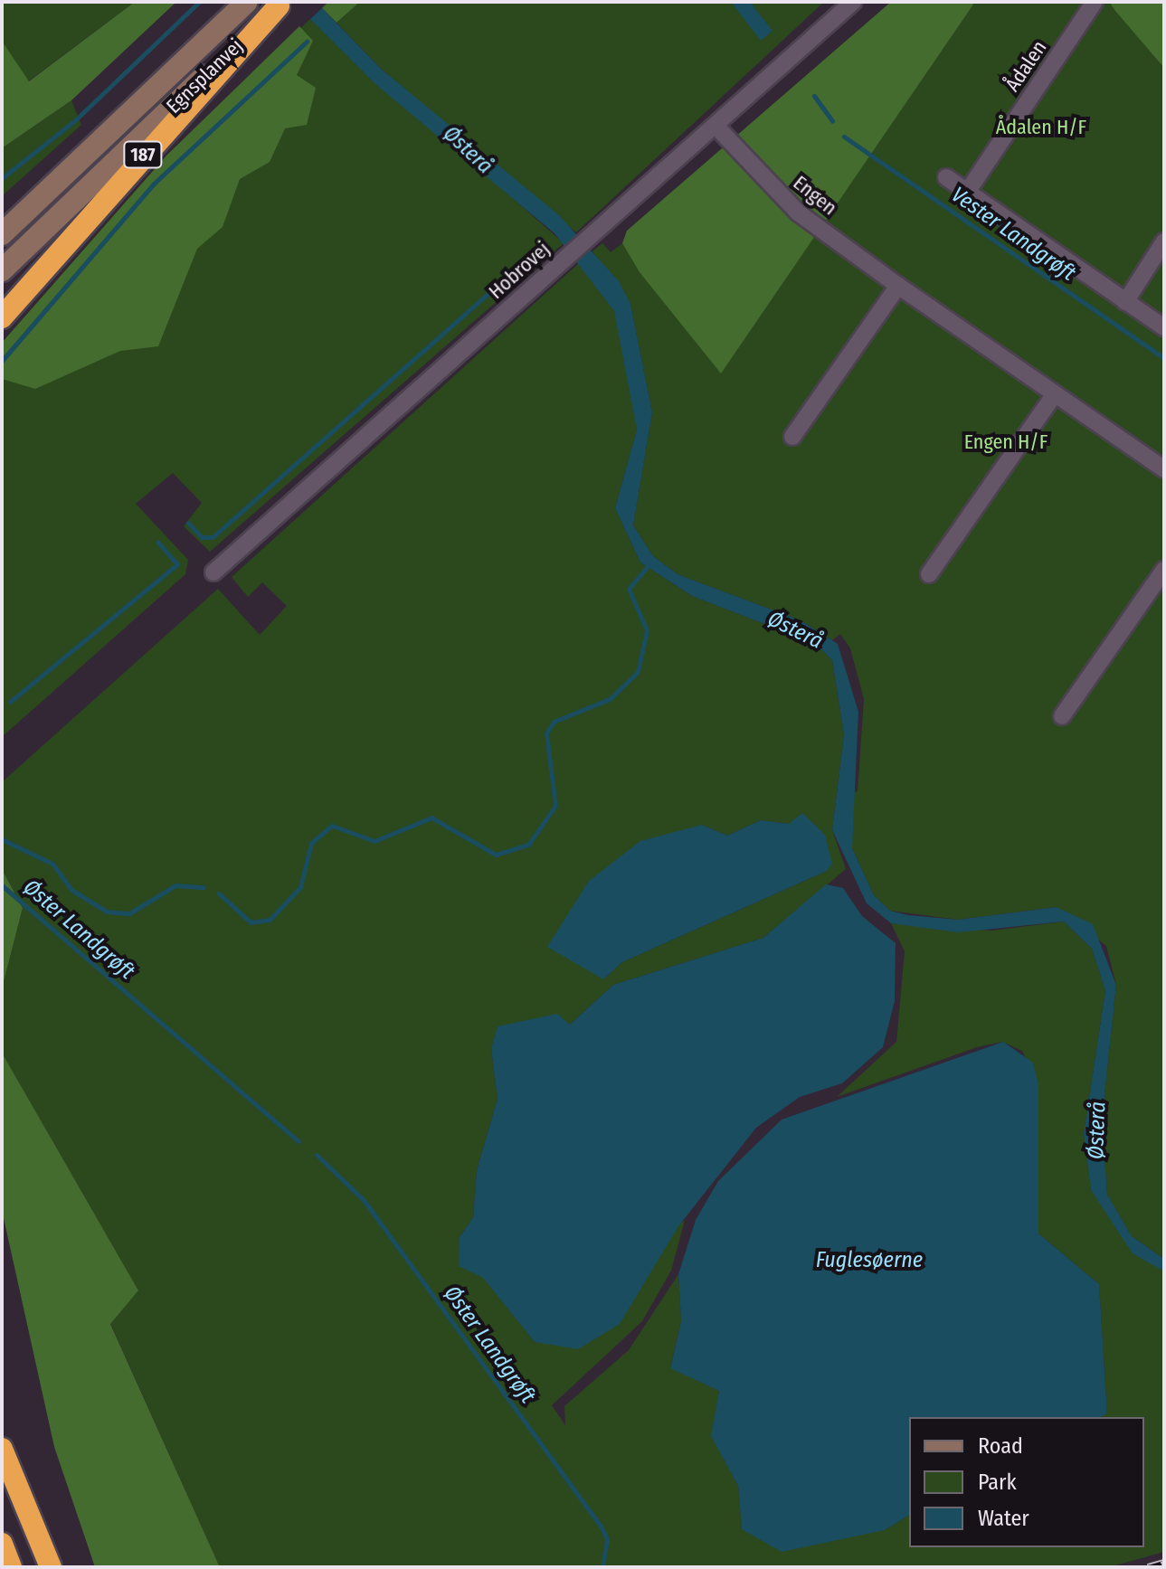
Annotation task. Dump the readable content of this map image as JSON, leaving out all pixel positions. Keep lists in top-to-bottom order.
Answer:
{
  "streets": {
    "highway": ["187"],
    "main road": ["Egnsplanvej"],
    "street": ["Ådalen", "Engen", "Hobrovej"]
  },
  "crossings": [
    ["Egnsplanvej", "187"],
    ["Engen", "Hobrovej"]
  ],
  "water": [
    "Østerå",
    "Vester Landgrøft",
    "Øster Landgrøft",
    "Fuglesøerne"
  ],
  "parks": ["Ådalen H/F", "Engen H/F"],
  "legend": ["Road", "Park", "Water"]
}
